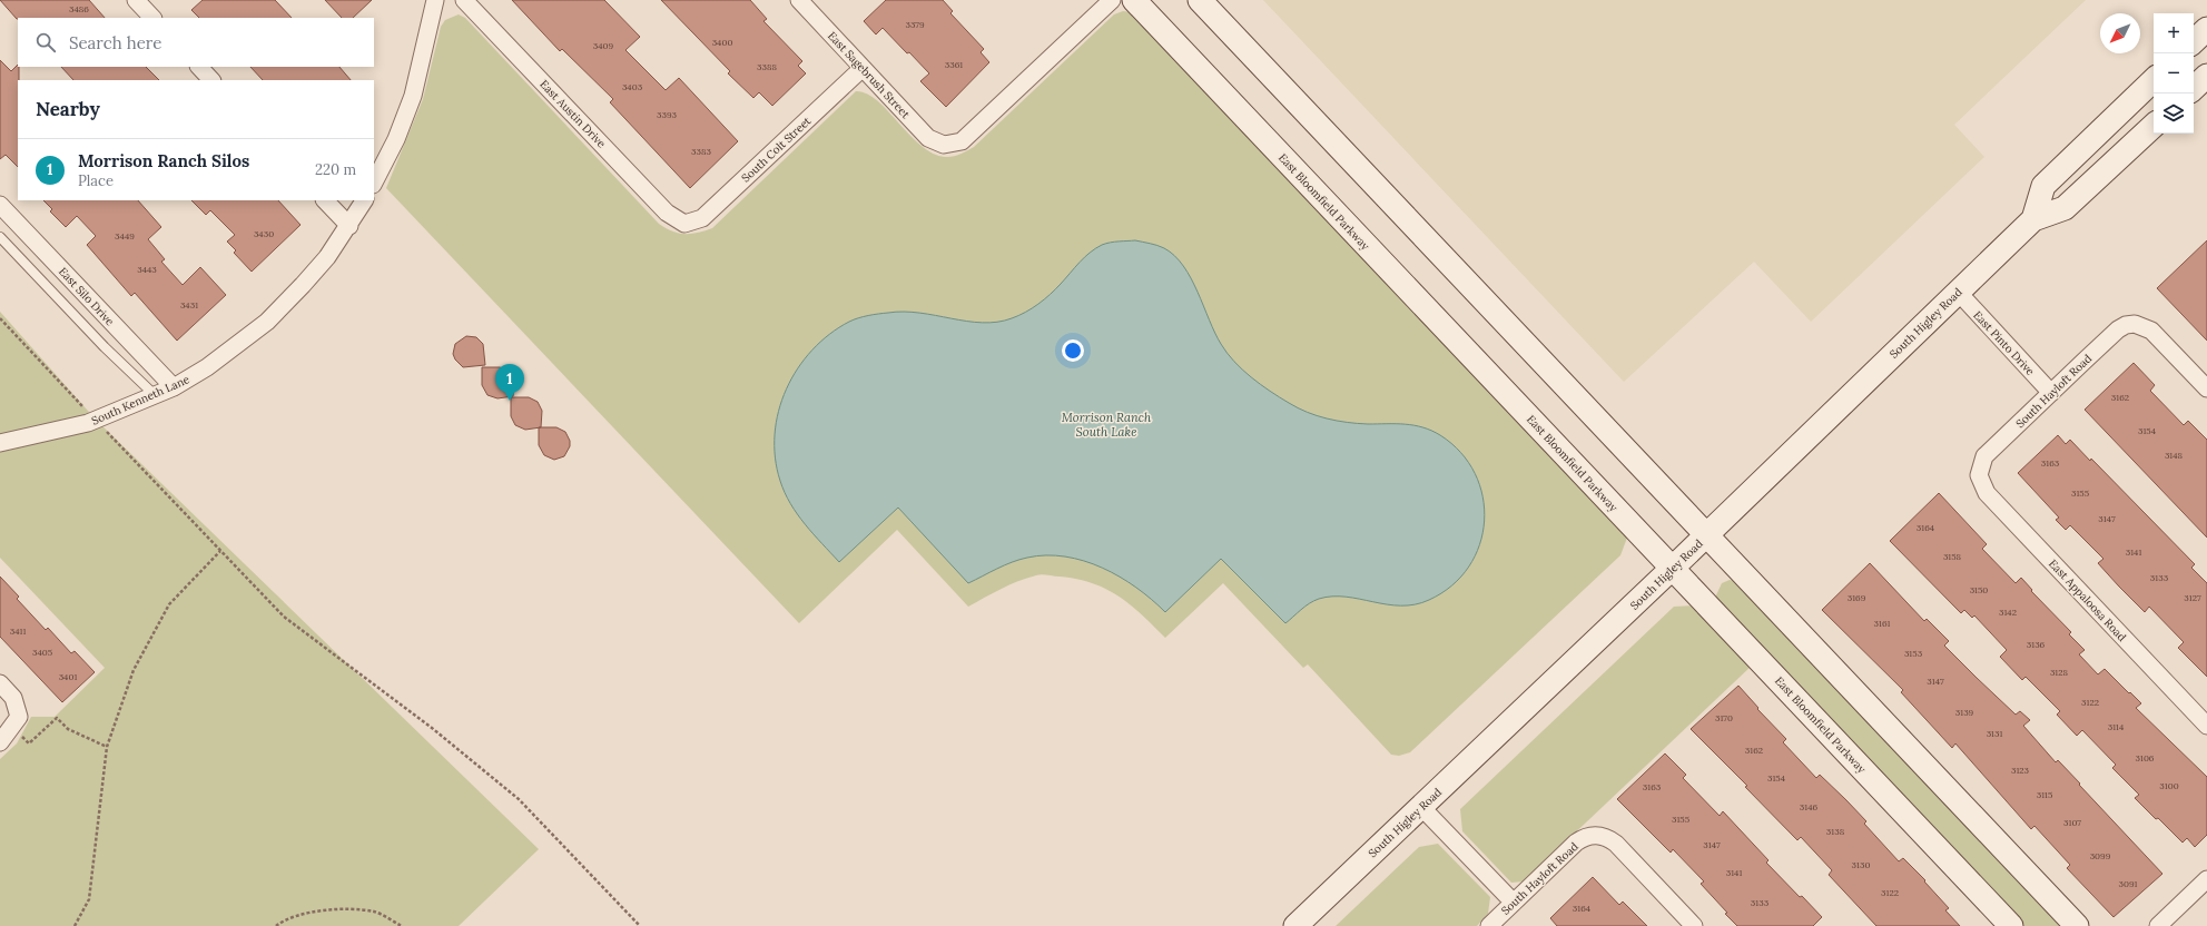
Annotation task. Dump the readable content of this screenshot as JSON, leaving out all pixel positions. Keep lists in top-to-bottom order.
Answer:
{
  "streets": {
    "street": [
      "East Sagebrush Street",
      "East Austin Drive",
      "South Colt Street",
      "East Bloomfield Parkway",
      "East Silo Drive",
      "South Higley Road",
      "East Pinto Drive",
      "South Hayloft Road",
      "South Kenneth Lane",
      "East Appaloosa Road"
    ]
  },
  "crossings": [
    ["East Sagebrush Street", "South Colt Street"],
    ["East Austin Drive", "South Colt Street"],
    ["East Bloomfield Parkway", "South Higley Road"],
    ["East Silo Drive", "South Kenneth Lane"],
    ["South Higley Road", "East Pinto Drive"],
    ["East Pinto Drive", "South Hayloft Road"],
    ["South Hayloft Road", "East Appaloosa Road"]
  ],
  "water": ["Morrison Ranch South Lake"],
  "house_numbers": [
    "3486",
    "3379",
    "3400",
    "3409",
    "3361",
    "3388",
    "3403",
    "3393",
    "3383",
    "3430",
    "3449",
    "3443",
    "3431",
    "3162",
    "3154",
    "3148",
    "3163",
    "3155",
    "3147",
    "3164",
    "3141",
    "3158",
    "3133",
    "3150",
    "3169",
    "3127",
    "3142",
    "3161",
    "3411",
    "3136",
    "3405",
    "3153",
    "3128",
    "3401",
    "3147",
    "3122",
    "3139",
    "3170",
    "3114",
    "3131",
    "3162",
    "3106",
    "3123",
    "3154",
    "3100",
    "3163",
    "3115",
    "3146",
    "3155",
    "3107",
    "3138",
    "3147",
    "3099",
    "3130",
    "3141",
    "3091",
    "3122",
    "3133",
    "3164"
  ],
  "north": "bottom left",
  "page": {
    "map_buttons": ["+", "−"],
    "search": "Search here",
    "heading": "Nearby",
    "list": [
      {
        "mark": "1",
        "name": "Morrison Ranch Silos",
        "note": "Place",
        "value": "220 m"
      }
    ],
    "pins": "1"
  }
}
